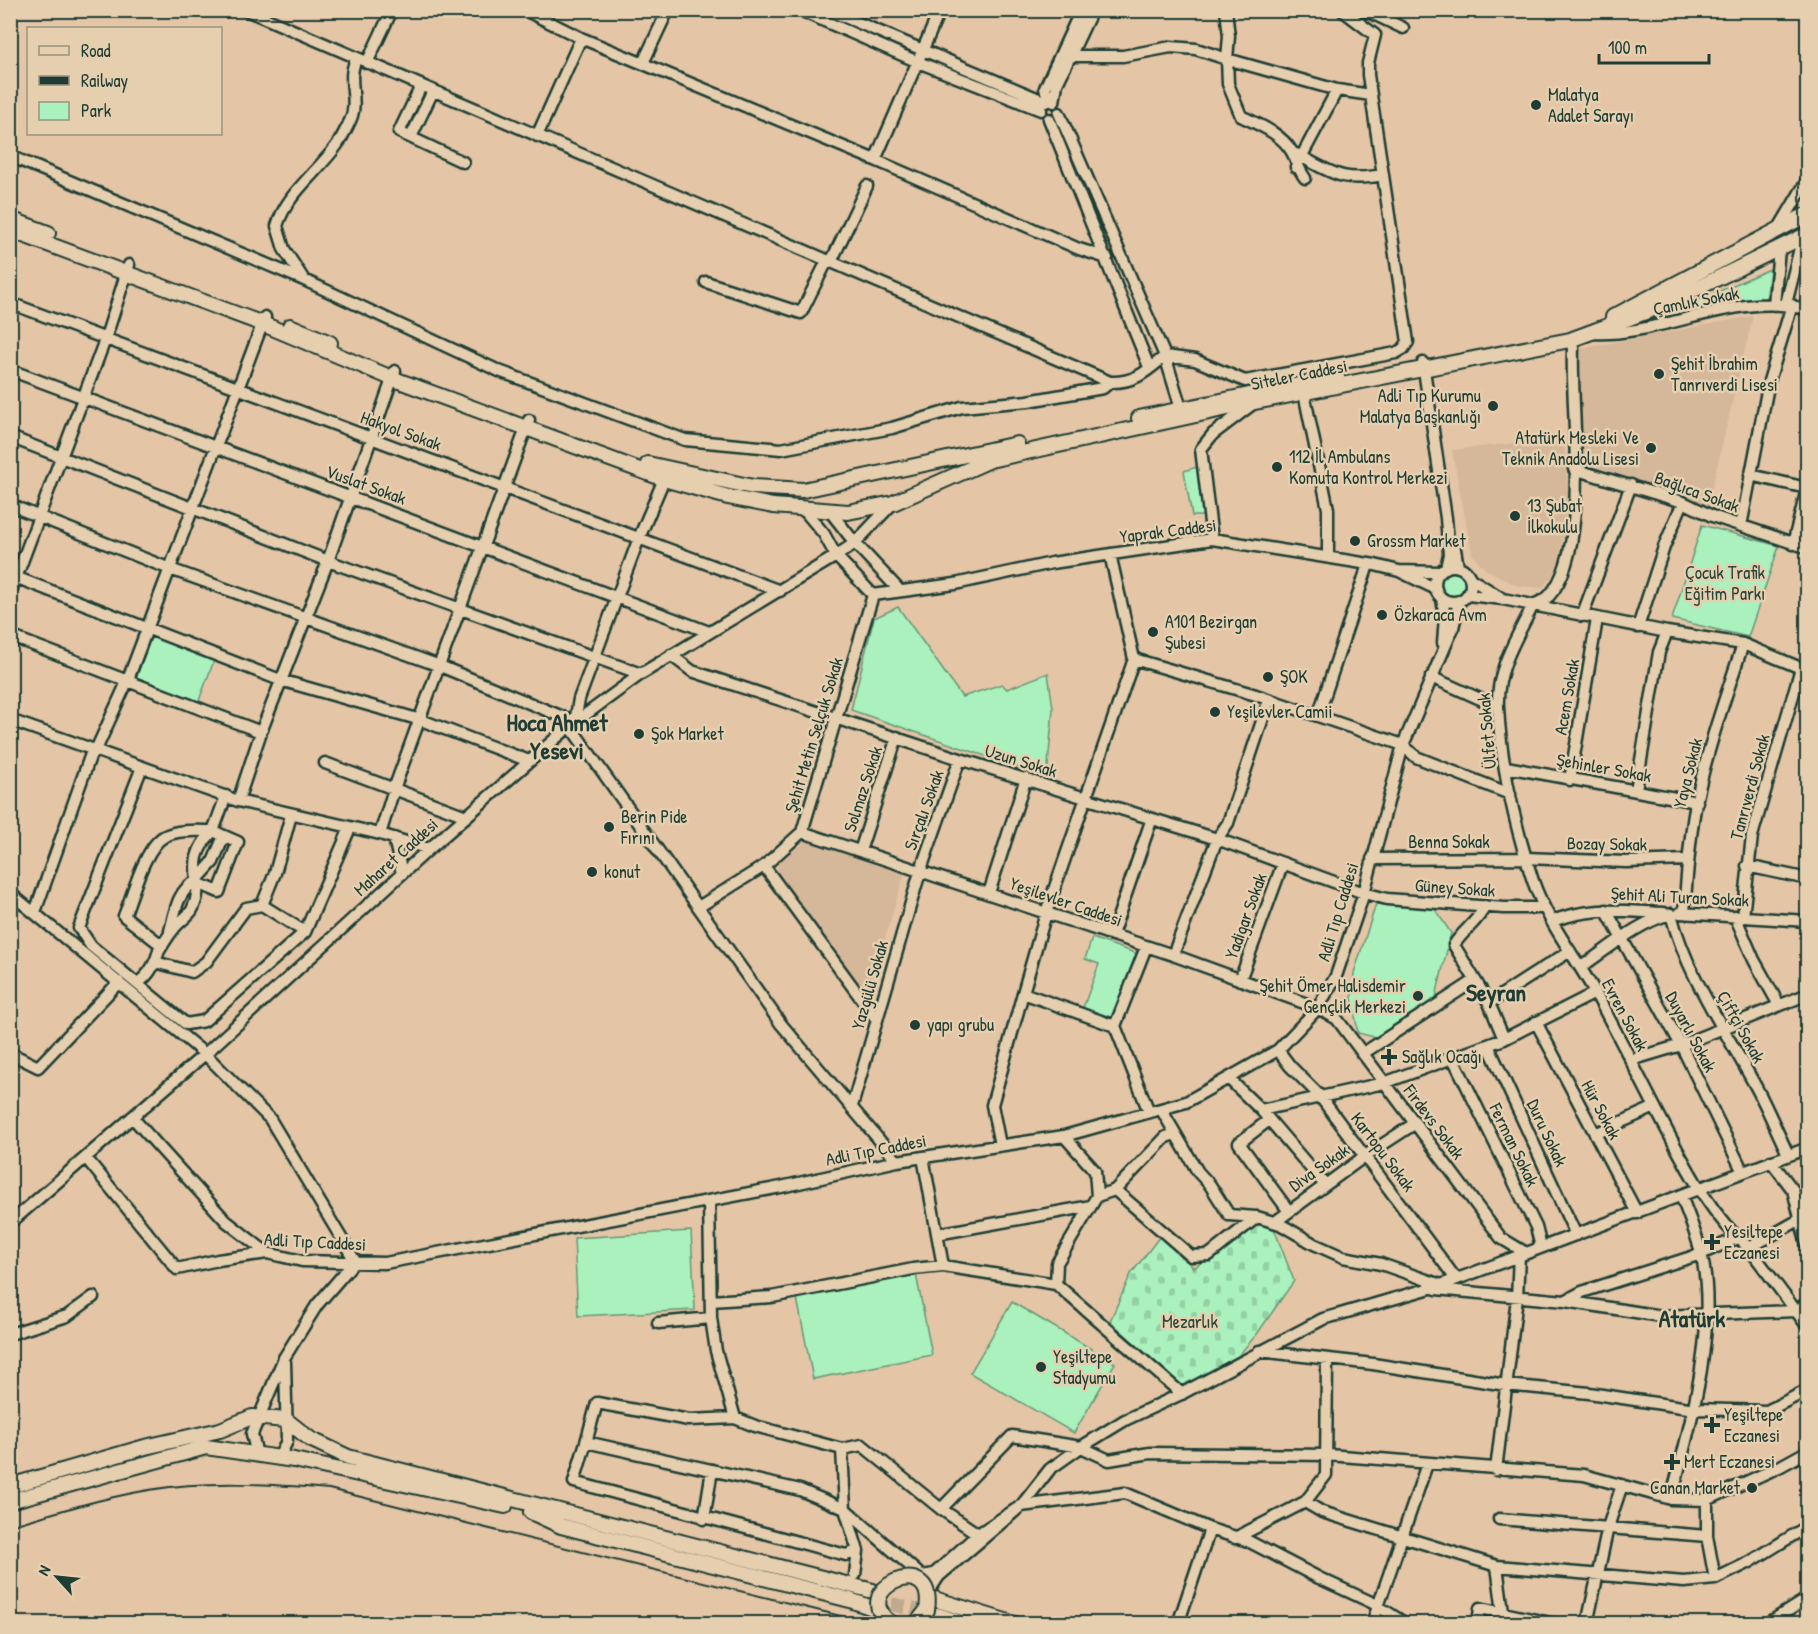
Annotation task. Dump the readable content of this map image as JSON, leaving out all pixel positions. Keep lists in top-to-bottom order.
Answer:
{
  "streets": {
    "main road": ["Siteler Caddesi"],
    "street": [
      "Çamlık Sokak",
      "Hakyol Sokak",
      "Vuslat Sokak",
      "Bağlıca Sokak",
      "Yaprak Caddesi",
      "Acem Sokak",
      "Ülfet Sokak",
      "Şehit Metin Selçuk Sokak",
      "Uzun Sokak",
      "Şehinler Sokak",
      "Yaya Sokak",
      "Tanrıverdi Sokak",
      "Solmaz Sokak",
      "Sırçalı Sokak",
      "Benna Sokak",
      "Bozay Sokak",
      "Maharet Caddesi",
      "Güney Sokak",
      "Şehit Ali Turan Sokak",
      "Yeşilevler Caddesi",
      "Adli Tıp Caddesi",
      "Yadigar Sokak",
      "Yazgülü Sokak",
      "Evren Sokak",
      "Çiftçi Sokak",
      "Duyarlı Sokak",
      "Hür Sokak",
      "Firdevs Sokak",
      "Duru Sokak",
      "Ferman Sokak",
      "Kartopu Sokak",
      "Diva Sokak"
    ]
  },
  "crossings": [
    ["Çamlık Sokak", "Siteler Caddesi"],
    ["Siteler Caddesi", "Adli Tıp Caddesi"],
    ["Hakyol Sokak", "Maharet Caddesi"],
    ["Vuslat Sokak", "Maharet Caddesi"],
    ["Yaprak Caddesi", "Şehit Metin Selçuk Sokak"],
    ["Yaprak Caddesi", "Adli Tıp Caddesi"],
    ["Acem Sokak", "Şehinler Sokak"],
    ["Ülfet Sokak", "Şehinler Sokak"],
    ["Ülfet Sokak", "Benna Sokak"],
    ["Ülfet Sokak", "Bozay Sokak"],
    ["Ülfet Sokak", "Evren Sokak"],
    ["Şehit Metin Selçuk Sokak", "Uzun Sokak"],
    ["Şehit Metin Selçuk Sokak", "Yeşilevler Caddesi"],
    ["Uzun Sokak", "Solmaz Sokak"],
    ["Uzun Sokak", "Sırçalı Sokak"],
    ["Uzun Sokak", "Maharet Caddesi"],
    ["Uzun Sokak", "Güney Sokak"],
    ["Uzun Sokak", "Adli Tıp Caddesi"],
    ["Uzun Sokak", "Yadigar Sokak"],
    ["Şehinler Sokak", "Yaya Sokak"],
    ["Yaya Sokak", "Bozay Sokak"],
    ["Yaya Sokak", "Şehit Ali Turan Sokak"],
    ["Tanrıverdi Sokak", "Şehit Ali Turan Sokak"],
    ["Solmaz Sokak", "Yeşilevler Caddesi"],
    ["Sırçalı Sokak", "Yeşilevler Caddesi"],
    ["Sırçalı Sokak", "Yazgülü Sokak"],
    ["Benna Sokak", "Bozay Sokak"],
    ["Benna Sokak", "Adli Tıp Caddesi"],
    ["Benna Sokak", "Evren Sokak"],
    ["Bozay Sokak", "Evren Sokak"],
    ["Maharet Caddesi", "Adli Tıp Caddesi"],
    ["Güney Sokak", "Adli Tıp Caddesi"],
    ["Güney Sokak", "Evren Sokak"],
    ["Şehit Ali Turan Sokak", "Evren Sokak"],
    ["Şehit Ali Turan Sokak", "Çiftçi Sokak"],
    ["Şehit Ali Turan Sokak", "Duyarlı Sokak"],
    ["Yeşilevler Caddesi", "Adli Tıp Caddesi"],
    ["Yeşilevler Caddesi", "Yadigar Sokak"],
    ["Yeşilevler Caddesi", "Yazgülü Sokak"],
    ["Yeşilevler Caddesi", "Firdevs Sokak"],
    ["Adli Tıp Caddesi", "Firdevs Sokak"],
    ["Adli Tıp Caddesi", "Kartopu Sokak"],
    ["Firdevs Sokak", "Diva Sokak"],
    ["Kartopu Sokak", "Diva Sokak"]
  ],
  "districts": ["Hoca Ahmet Yesevi", "Seyran", "Atatürk"],
  "parks": ["Çocuk Trafik Eğitim Parkı", "Mezarlık"],
  "places": {
    "other": [
      "Malatya Adalet Sarayı",
      "Şehit İbrahim Tanrıverdi Lisesi",
      "Adli Tıp Kurumu Malatya Başkanlığı",
      "Atatürk Mesleki Ve Teknik Anadolu Lisesi",
      "112 İl Ambulans Komuta Kontrol Merkezi",
      "13 Şubat İlkokulu",
      "Grossm Market",
      "Özkaraca Avm",
      "A101 Bezirgan Şubesi",
      "ŞOK",
      "Yeşilevler Camii",
      "Şok Market",
      "Berin Pide Fırını",
      "konut",
      "Şehit Ömer Halisdemir Gençlik Merkezi",
      "yapı grubu",
      "Yeşiltepe Stadyumu",
      "Canan Market"
    ],
    "health": [
      "Sağlık Ocağı",
      "Yesiltepe Eczanesi",
      "Yeşiltepe Eczanesi",
      "Mert Eczanesi"
    ]
  },
  "legend": ["Road", "Railway", "Park"],
  "scale_bar": "100 m",
  "north": "top left"
}
